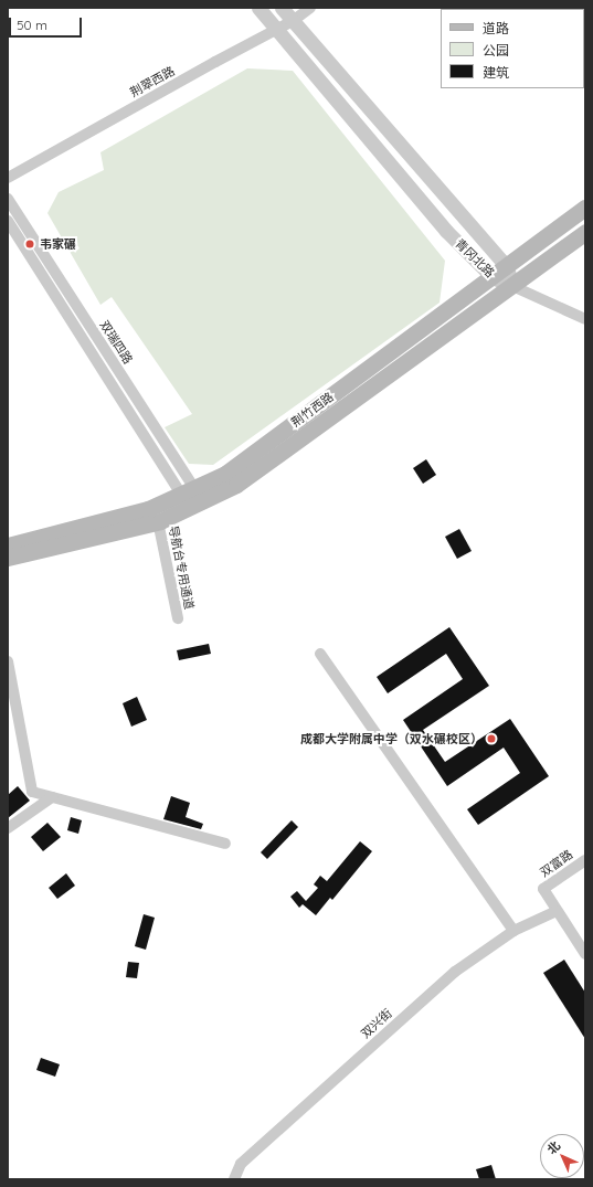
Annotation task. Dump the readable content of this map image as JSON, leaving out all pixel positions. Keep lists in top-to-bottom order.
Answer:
{
  "streets": {
    "main road": ["荆竹西路"],
    "street": [
      "荆翠西路",
      "青冈北路",
      "双瑞四路",
      "导航台专用通道",
      "双富路",
      "双兴街"
    ]
  },
  "crossings": [
    ["荆翠西路", "青冈北路"],
    ["青冈北路", "荆竹西路"],
    ["双瑞四路", "荆竹西路"],
    ["荆竹西路", "导航台专用通道"],
    ["双富路", "双兴街"]
  ],
  "places": ["韦家碾", "成都大学附属中学（双水碾校区）"],
  "legend": ["道路", "公园", "建筑"],
  "scale_bar": "50 m",
  "north": "top left"
}
